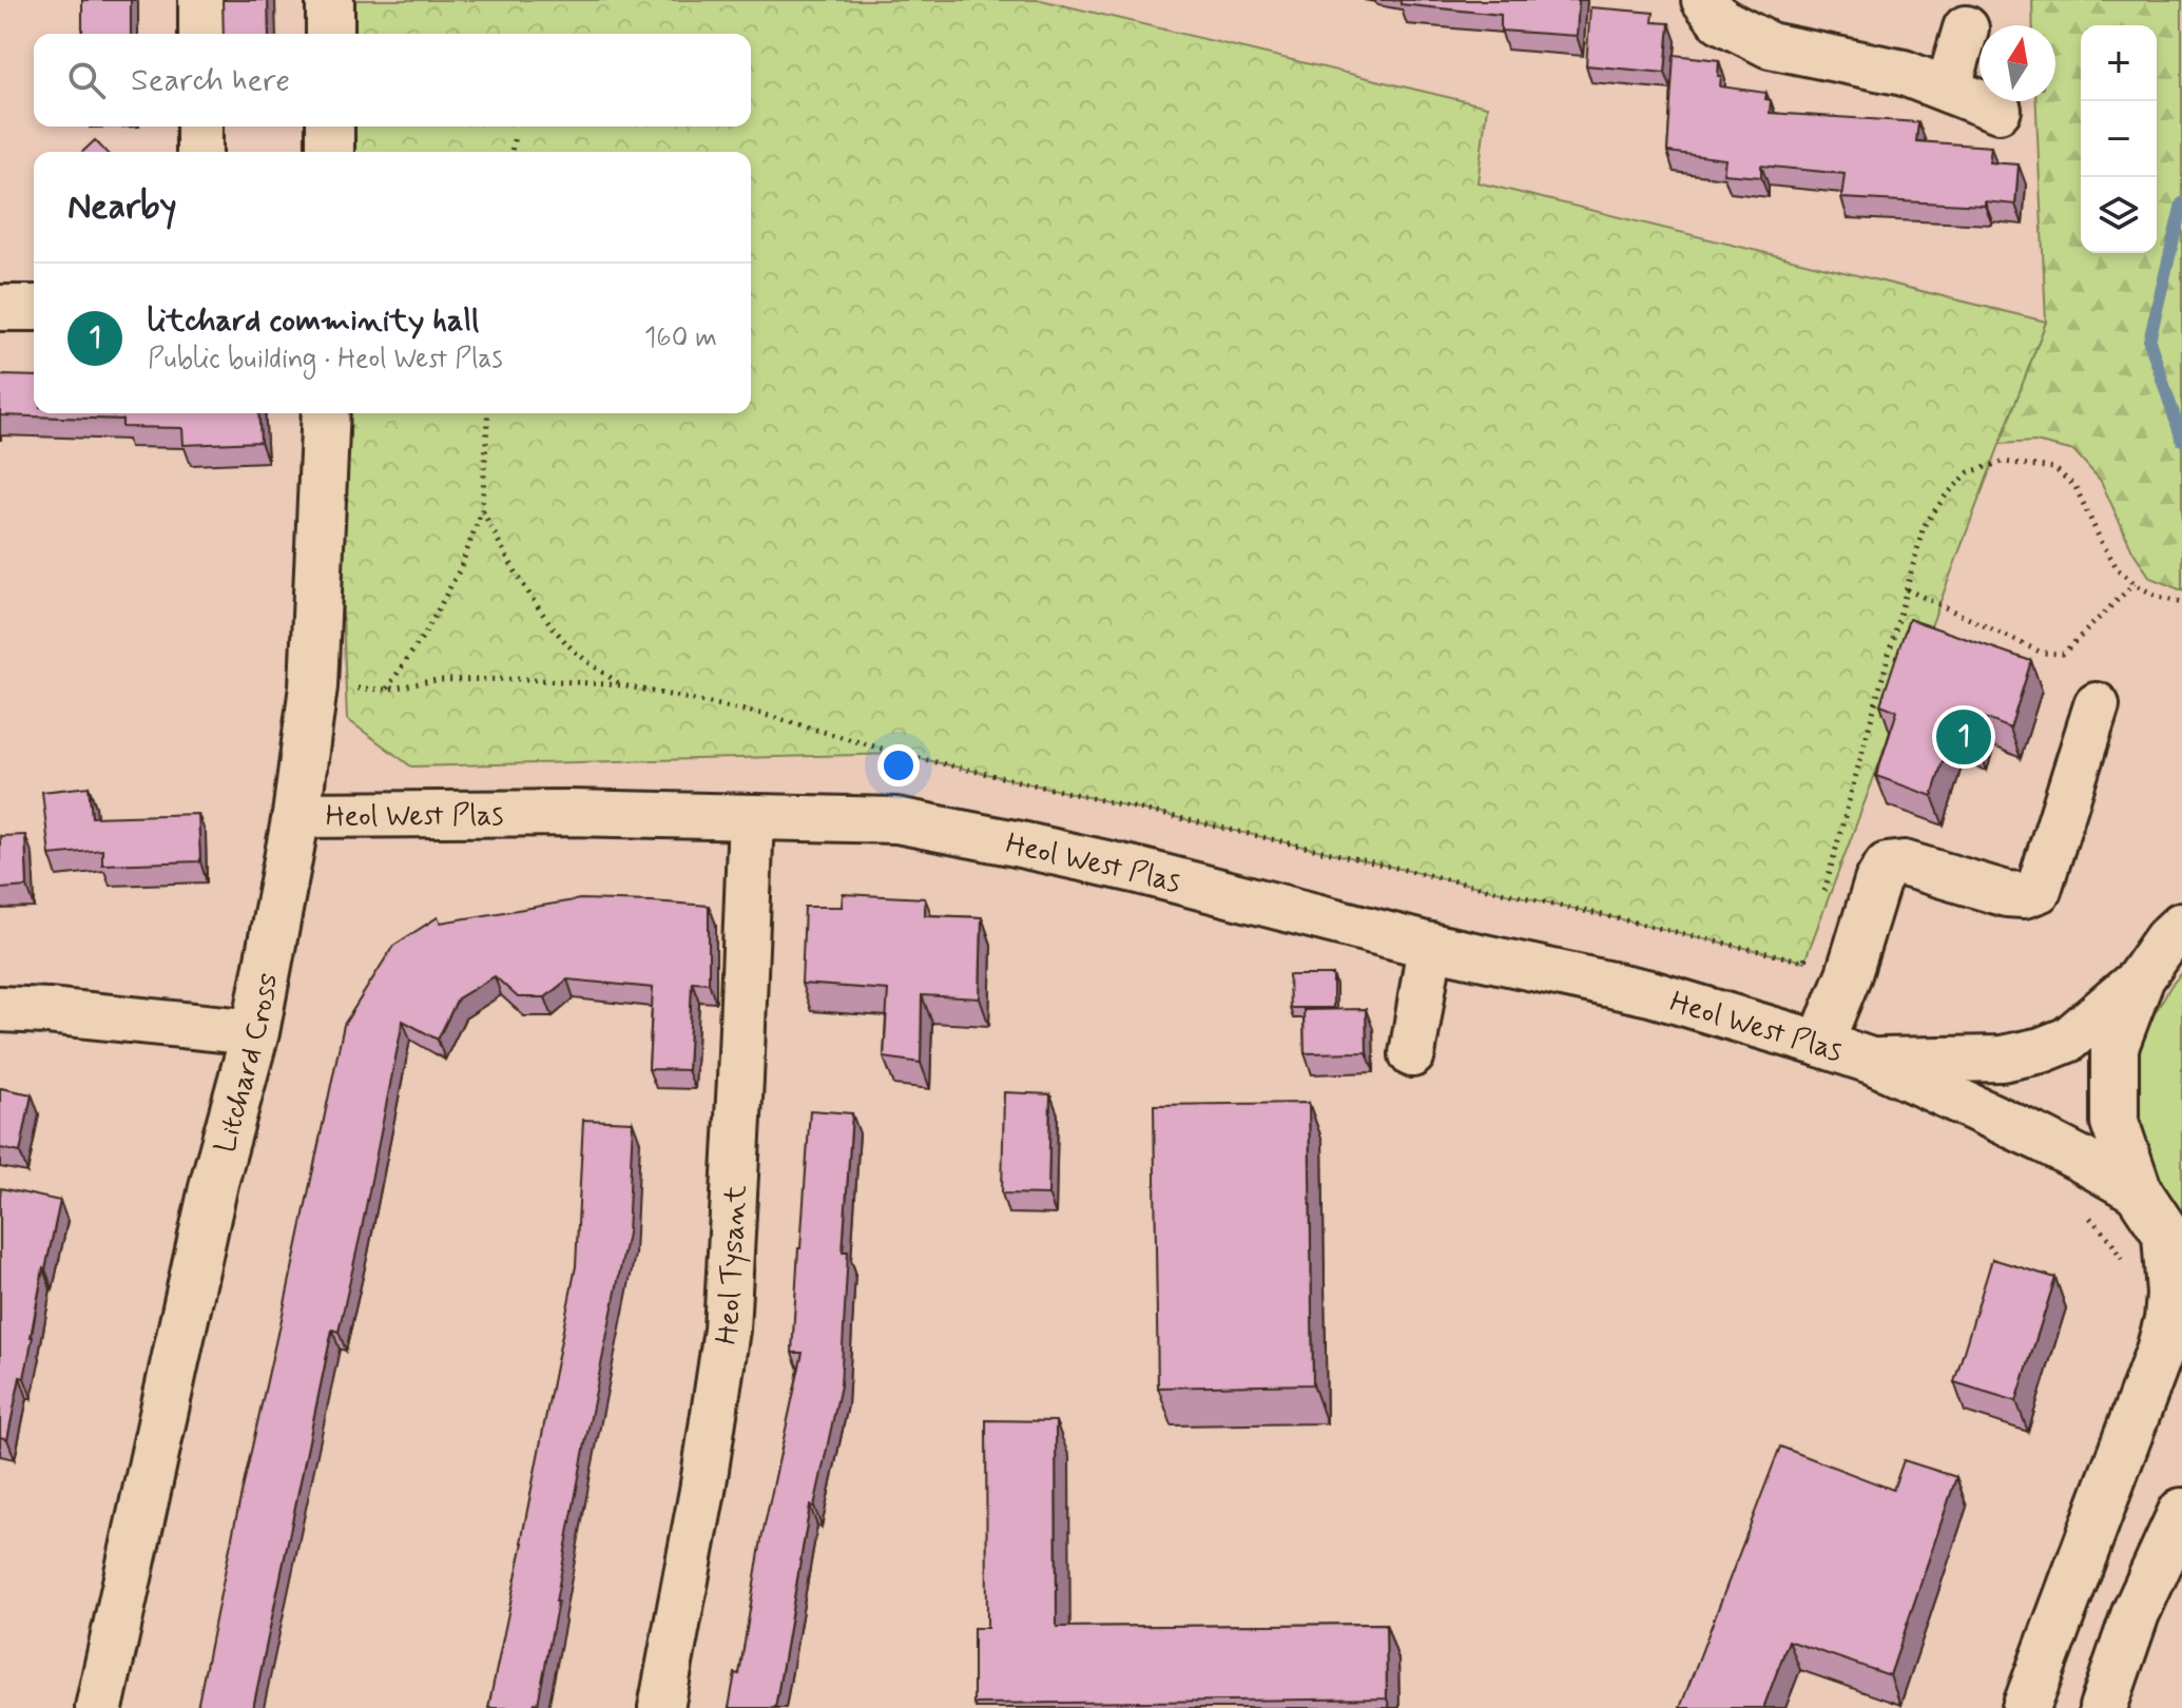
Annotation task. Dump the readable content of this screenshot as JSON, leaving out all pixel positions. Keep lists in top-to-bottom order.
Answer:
{
  "streets": {
    "main road": ["Litchard Cross"],
    "street": ["Heol West Plas", "Heol Tysant"]
  },
  "crossings": [
    ["Heol West Plas", "Litchard Cross"],
    ["Heol West Plas", "Heol Tysant"]
  ],
  "north": "top",
  "page": {
    "map_buttons": ["+", "−"],
    "search": "Search here",
    "heading": "Nearby",
    "list": [
      {
        "mark": "1",
        "name": "litchard comminity hall",
        "note": "Public building · Heol West Plas",
        "value": "160 m"
      }
    ],
    "pins": "1"
  }
}
